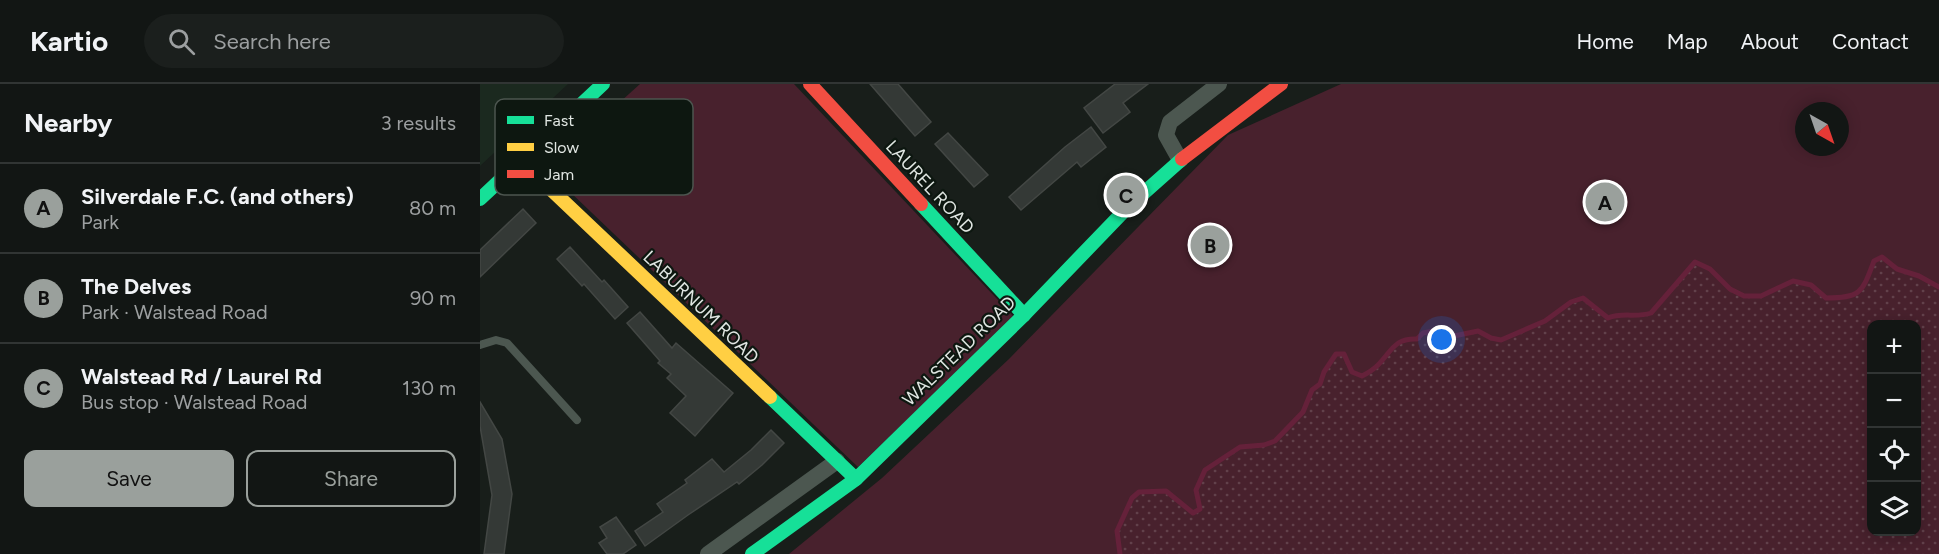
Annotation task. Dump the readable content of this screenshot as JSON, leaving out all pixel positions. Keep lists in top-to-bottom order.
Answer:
{
  "streets": {
    "street": ["LAUREL ROAD", "LABURNUM ROAD", "WALSTEAD ROAD"]
  },
  "crossings": [
    ["LAUREL ROAD", "WALSTEAD ROAD"],
    ["LABURNUM ROAD", "WALSTEAD ROAD"]
  ],
  "legend": ["Fast", "Slow", "Jam"],
  "north": "bottom right",
  "page": {
    "header": "Kartio",
    "search": "Search here",
    "nav": [
      "Home",
      "Map",
      "About",
      "Contact"
    ],
    "heading": ["Nearby", "3 results"],
    "list": [
      {
        "mark": "A",
        "name": "Silverdale F.C. (and others)",
        "note": "Park",
        "value": "80 m"
      },
      {
        "mark": "B",
        "name": "The Delves",
        "note": "Park · Walstead Road",
        "value": "90 m"
      },
      {
        "mark": "C",
        "name": "Walstead Rd / Laurel Rd",
        "note": "Bus stop · Walstead Road",
        "value": "130 m"
      }
    ],
    "pins": ["C", "A", "B"],
    "map_buttons": ["+", "−"],
    "buttons": ["Save", "Share"]
  }
}
